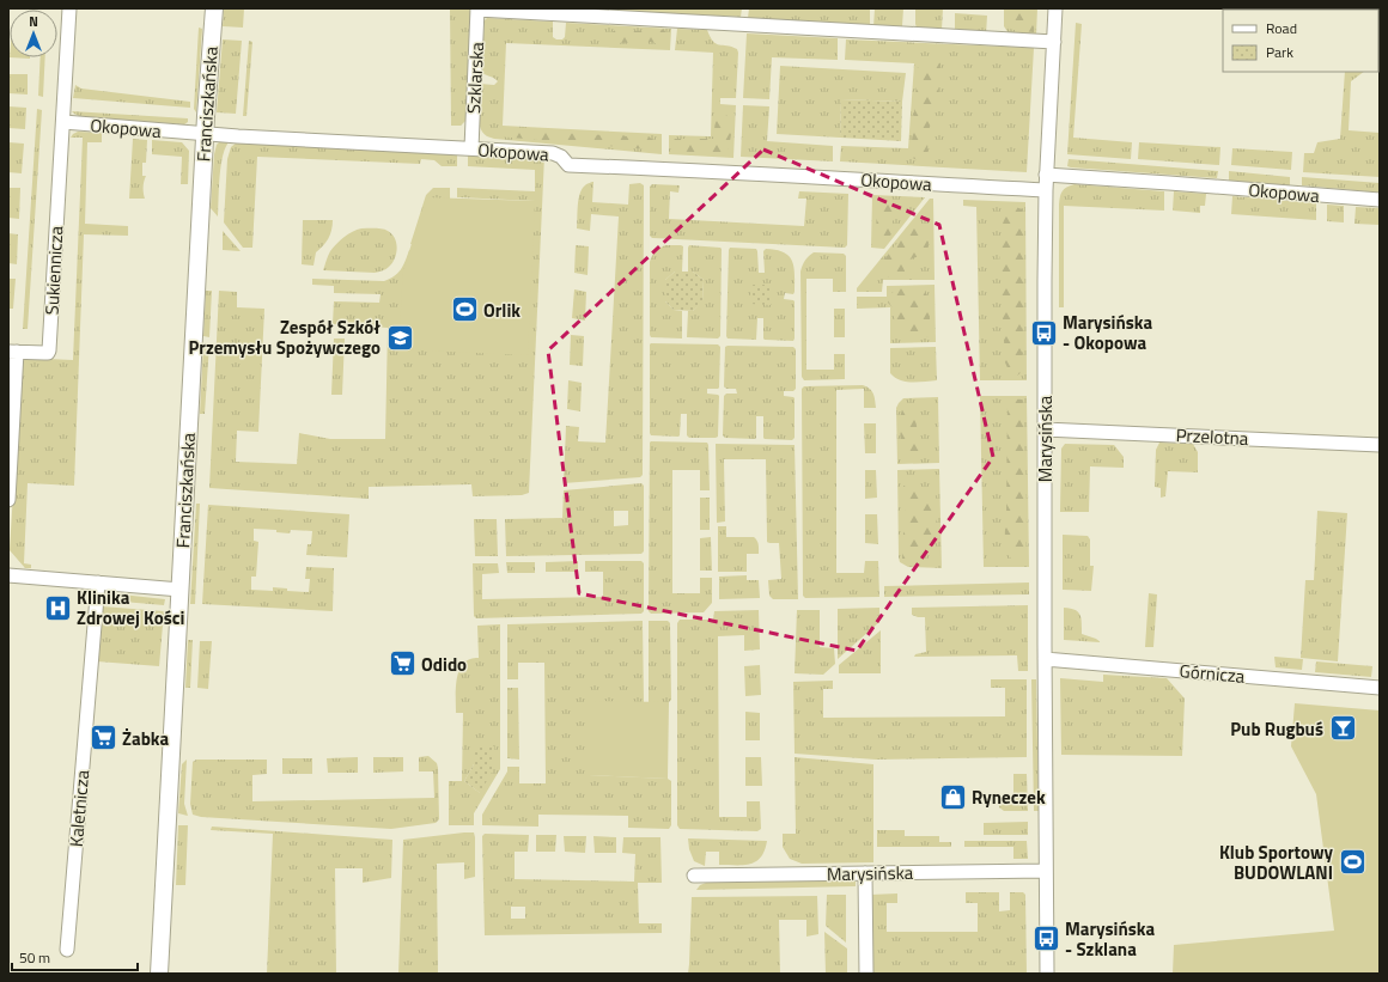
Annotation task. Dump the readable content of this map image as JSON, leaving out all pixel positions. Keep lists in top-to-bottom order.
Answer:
{
  "streets": {
    "street": [
      "Szklarska",
      "Franciszkańska",
      "Okopowa",
      "Sukiennicza",
      "Przelotna",
      "Marysińska",
      "Górnicza",
      "Kaletnicza"
    ]
  },
  "crossings": [
    ["Szklarska", "Okopowa"],
    ["Franciszkańska", "Okopowa"],
    ["Okopowa", "Sukiennicza"],
    ["Okopowa", "Marysińska"],
    ["Przelotna", "Marysińska"],
    ["Marysińska", "Górnicza"]
  ],
  "places": {
    "sports": ["Orlik", "Klub Sportowy BUDOWLANI"],
    "bus stop": ["Marysińska - Okopowa", "Marysińska - Szklana"],
    "school or university": ["Zespół Szkół Przemysłu Spożywczego"],
    "hospital": ["Klinika Zdrowej Kości"],
    "supermarket": ["Odido", "Żabka"],
    "bar": ["Pub Rugbuś"],
    "shop": ["Ryneczek"]
  },
  "legend": ["Road", "Park"],
  "scale_bar": "50 m",
  "north": "top"
}
